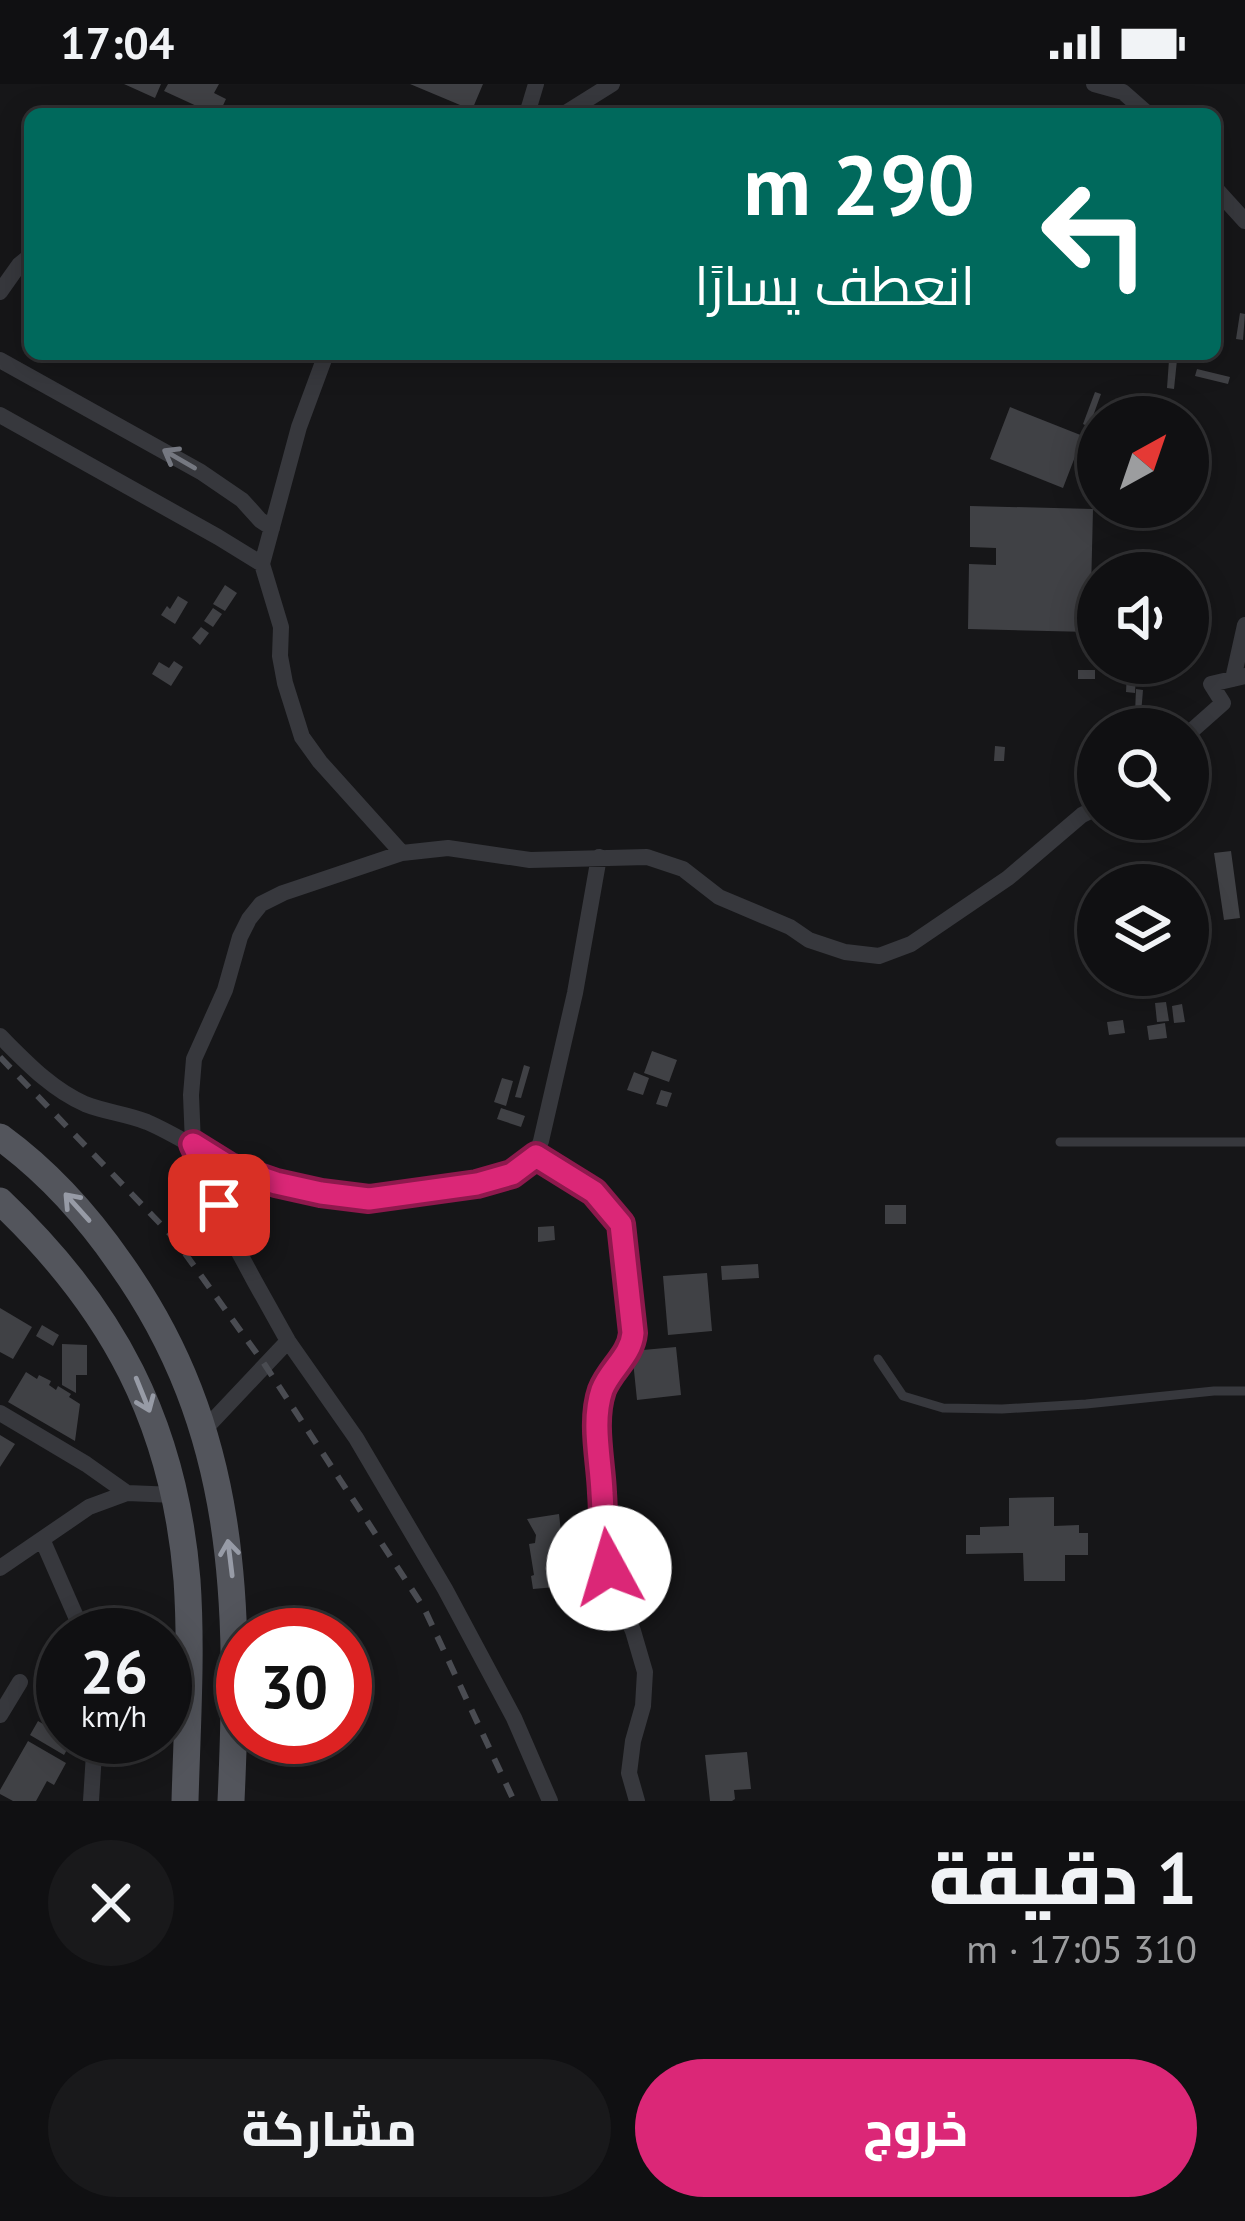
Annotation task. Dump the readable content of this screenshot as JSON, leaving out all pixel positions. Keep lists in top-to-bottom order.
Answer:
{
  "north": "top right",
  "page": {
    "status": "17:04",
    "turn": ["290 m", "انعطف يسارًا"],
    "speed": "26 km/h",
    "limit": "30",
    "heading": ["1 دقيقة", "310 m · 17:05"],
    "buttons": ["خروج", "مشاركة"]
  }
}
